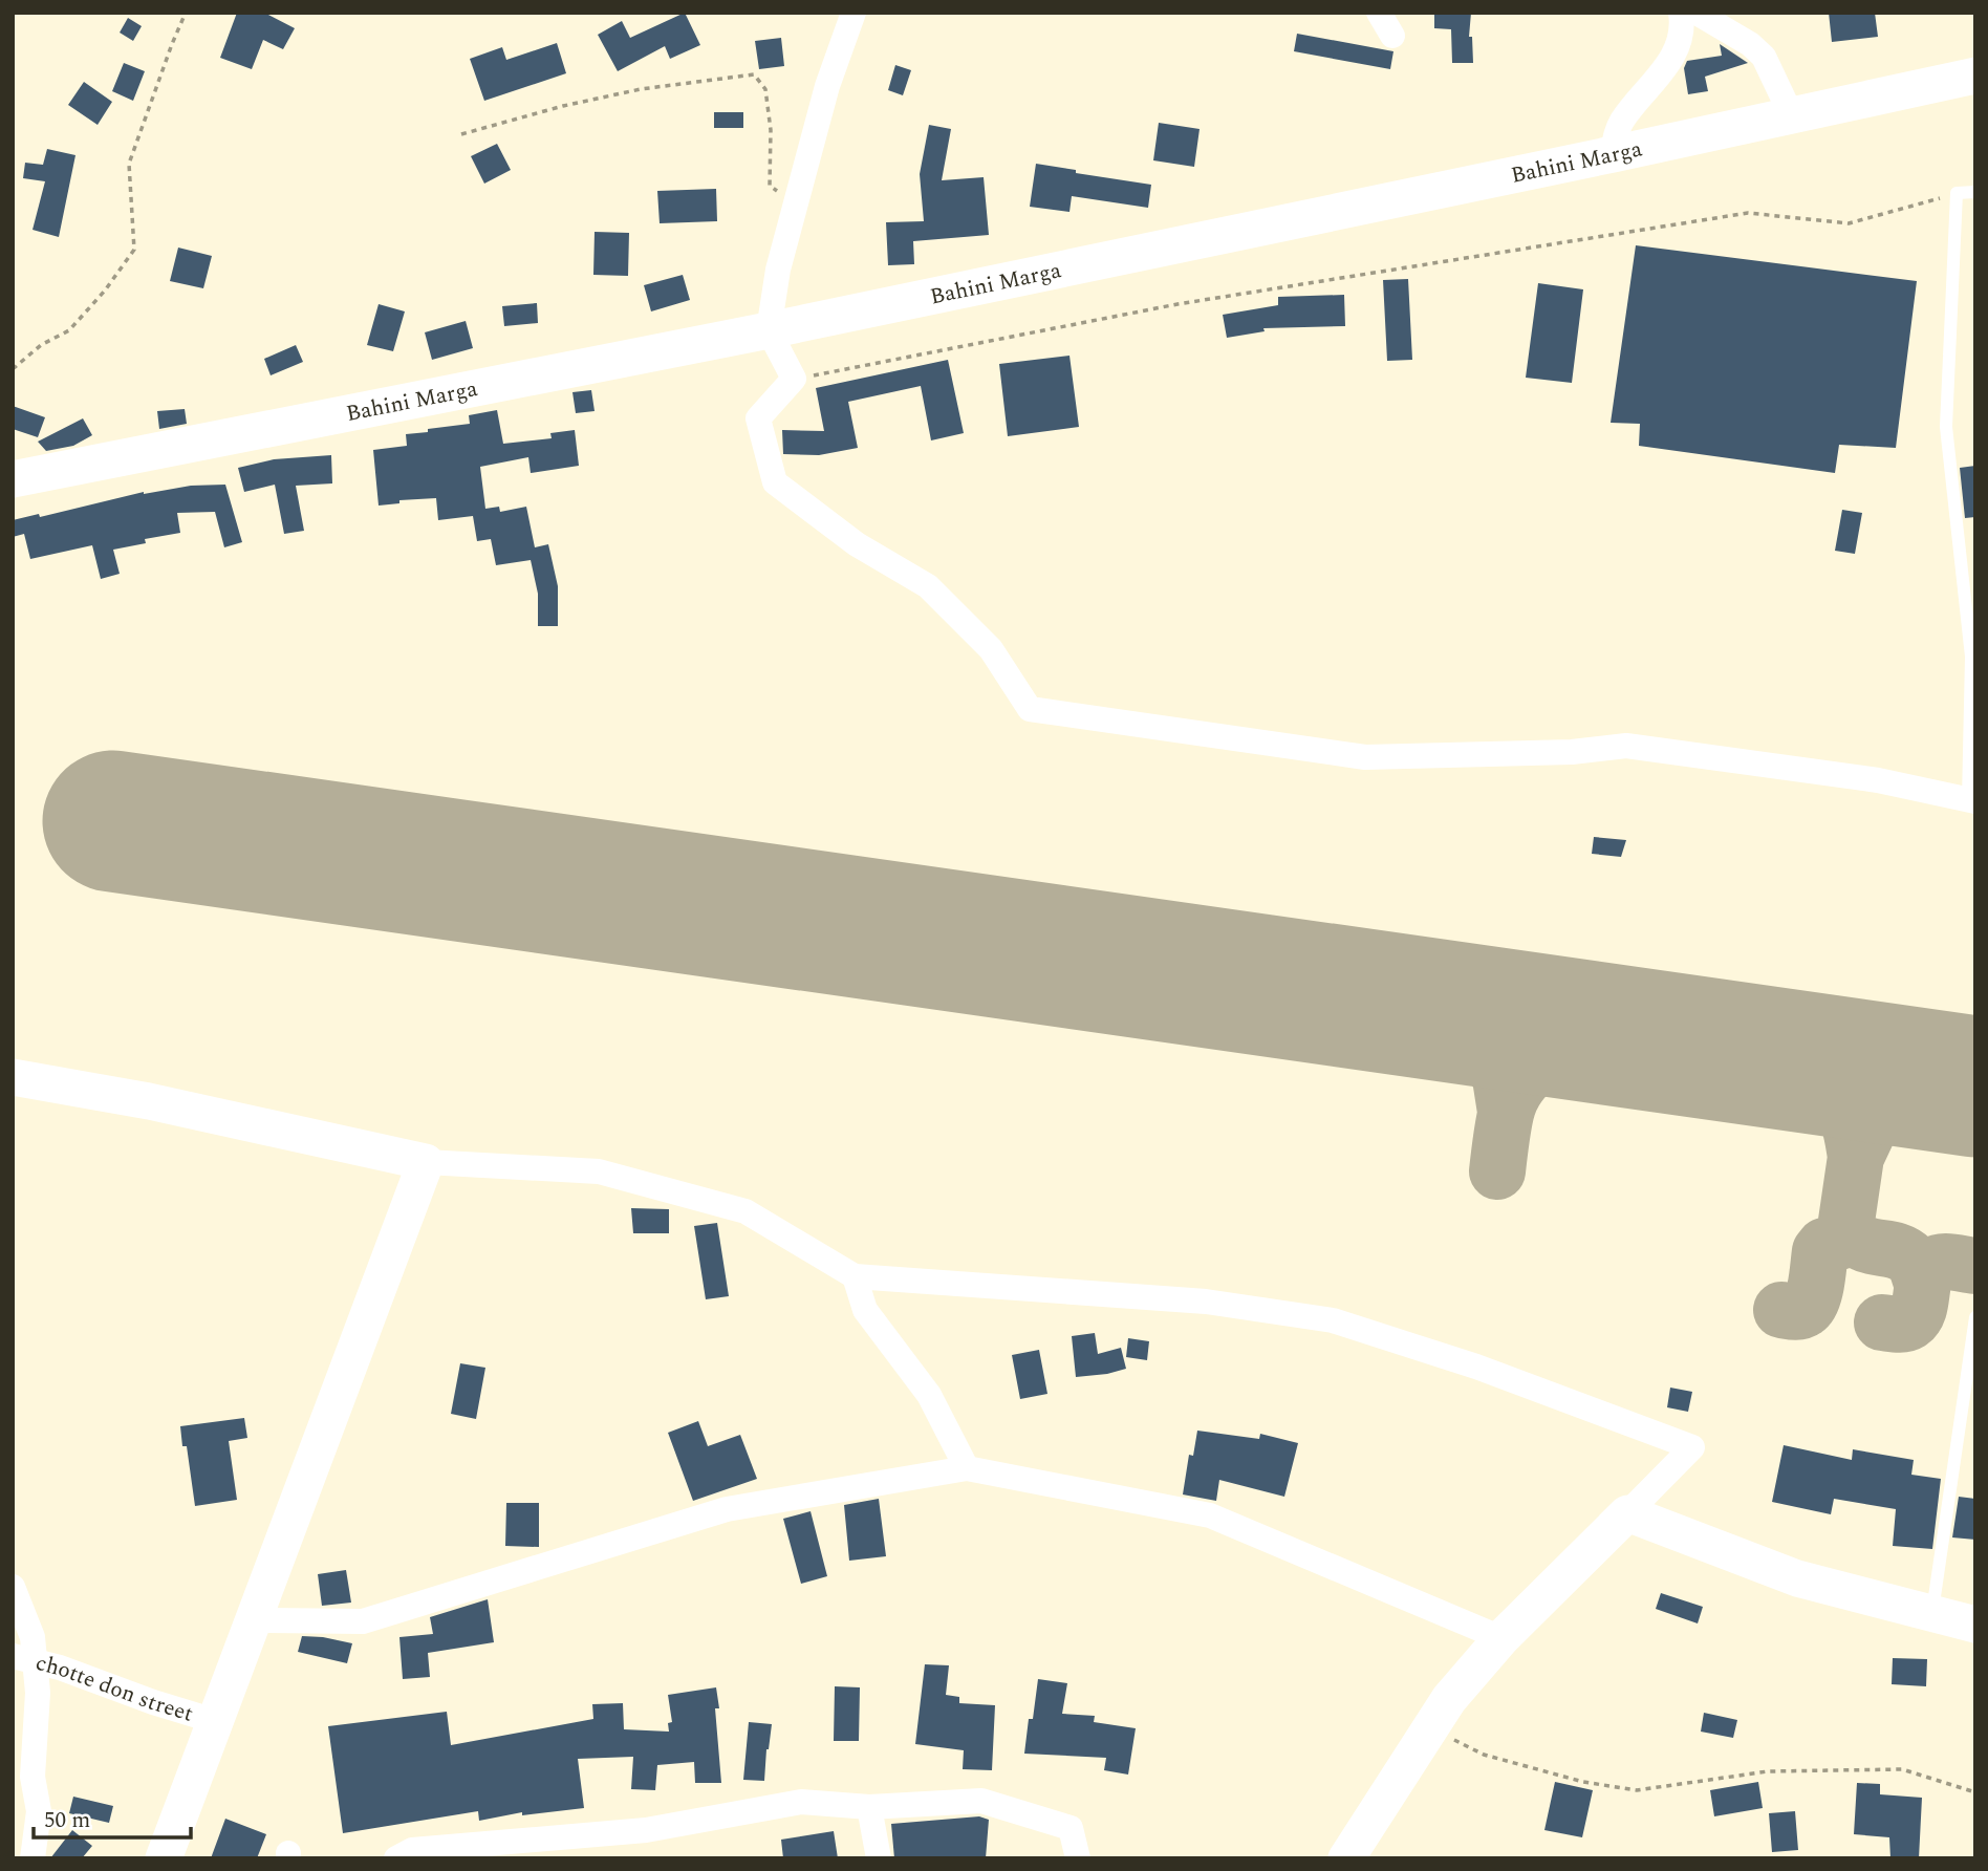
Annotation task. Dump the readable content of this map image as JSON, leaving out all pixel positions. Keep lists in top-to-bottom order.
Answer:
{
  "streets": {
    "street": ["Bahini Marga", "chotte don street"]
  },
  "scale_bar": "50 m"
}
